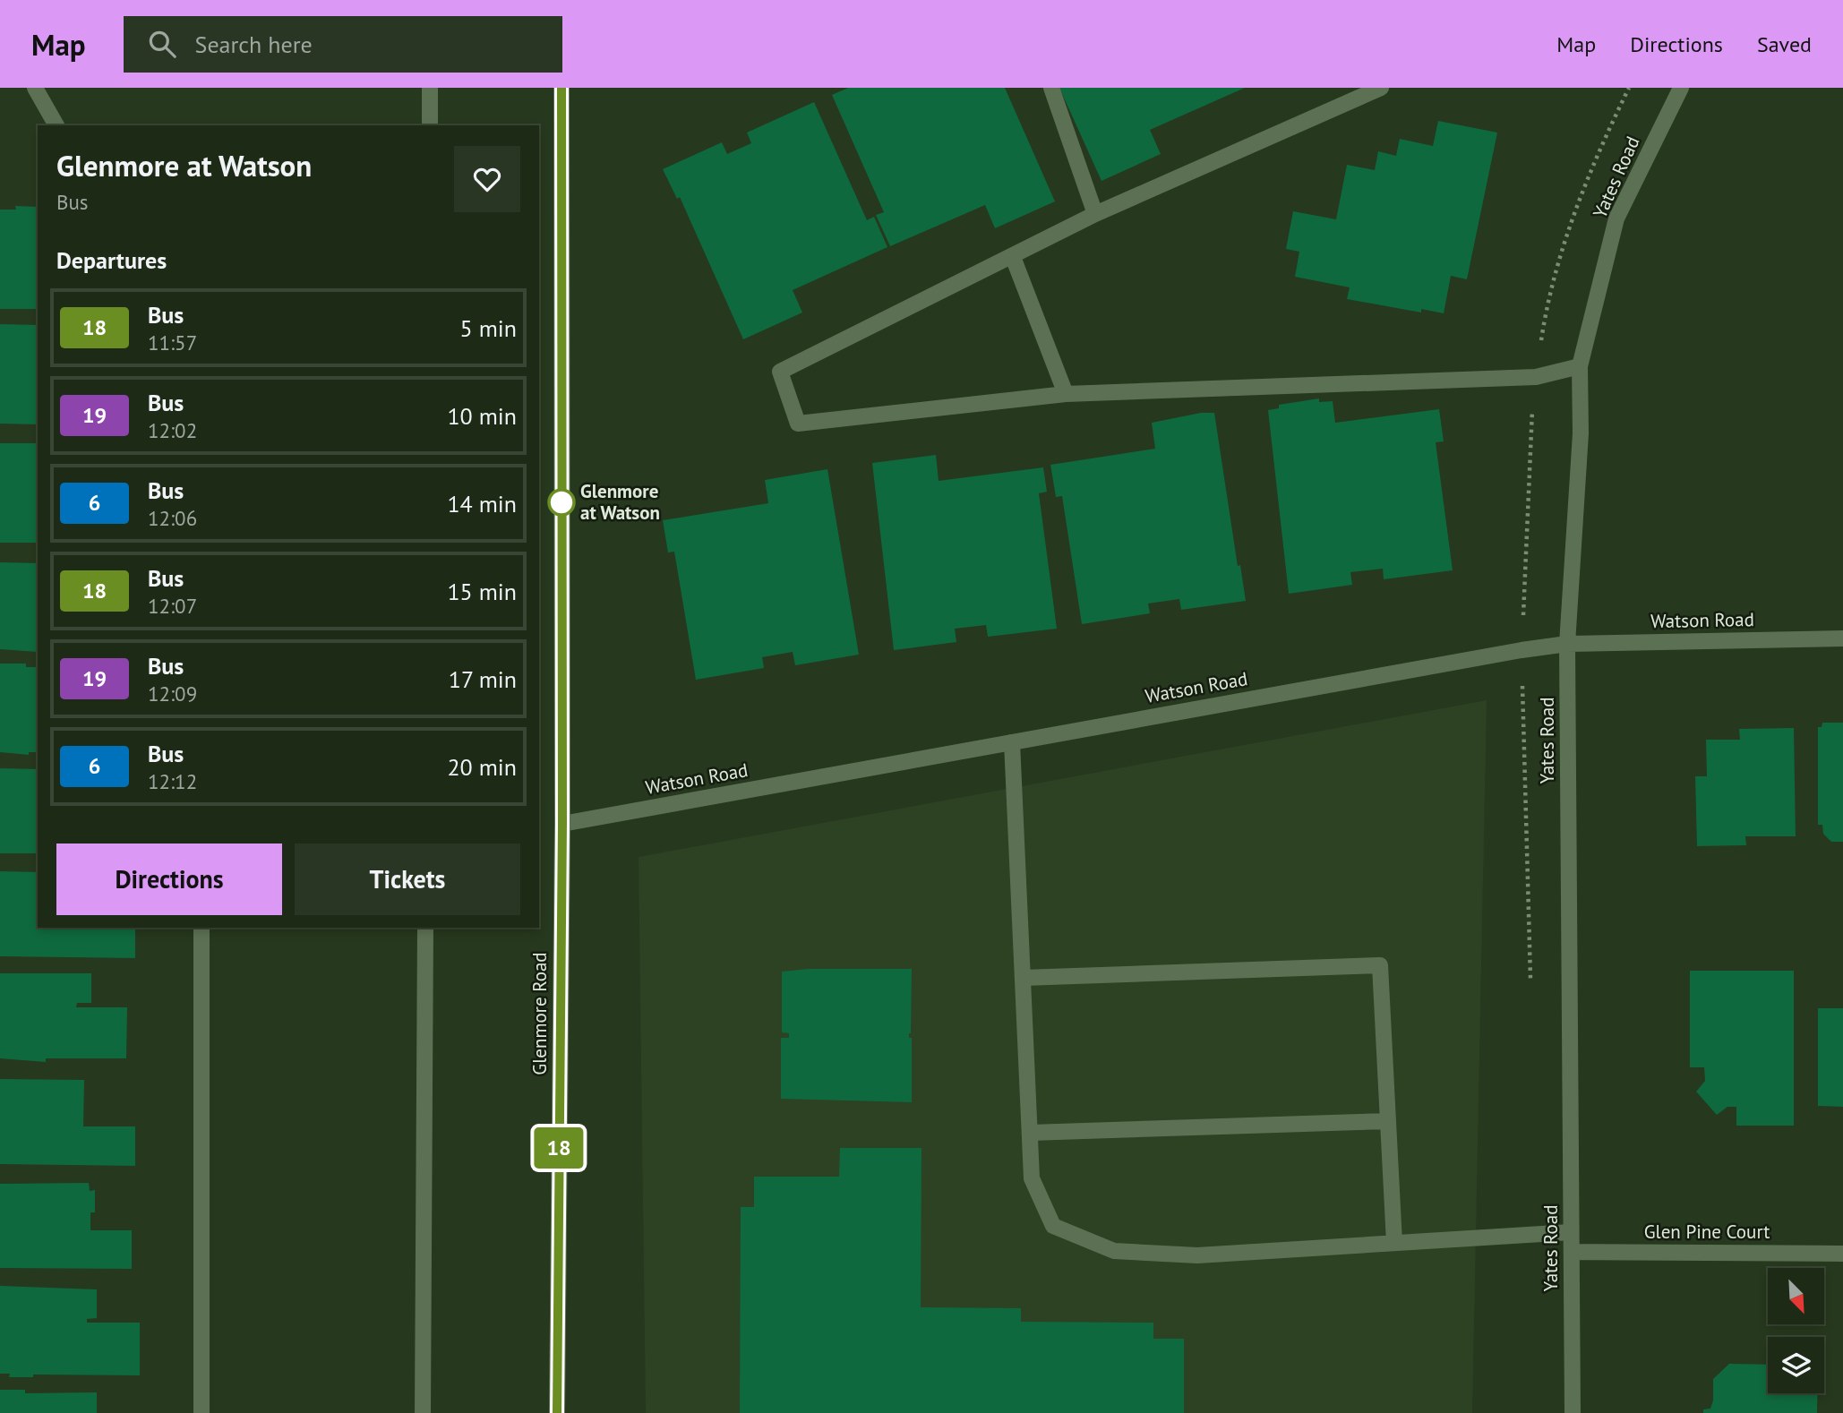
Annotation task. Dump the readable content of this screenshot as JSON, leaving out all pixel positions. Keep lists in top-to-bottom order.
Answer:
{
  "streets": {
    "street": [
      "Yates Road",
      "Watson Road",
      "Glenmore Road",
      "Glen Pine Court"
    ]
  },
  "crossings": [
    ["Yates Road", "Watson Road"],
    ["Yates Road", "Glen Pine Court"],
    ["Watson Road", "Glenmore Road"]
  ],
  "places": ["Glenmore at Watson"],
  "lines": ["bus line 18"],
  "north": "bottom right",
  "page": {
    "header": "Map",
    "search": "Search here",
    "nav": ["Map", "Directions", "Saved"],
    "on_map": "18",
    "heading": [
      ["Glenmore at Watson", "Bus"],
      "Departures"
    ],
    "list": [
      {
        "mark": "18",
        "name": "Bus",
        "note": "11:57",
        "value": "5 min"
      },
      {
        "mark": "19",
        "name": "Bus",
        "note": "12:02",
        "value": "10 min"
      },
      {
        "mark": "6",
        "name": "Bus",
        "note": "12:06",
        "value": "14 min"
      },
      {
        "mark": "18",
        "name": "Bus",
        "note": "12:07",
        "value": "15 min"
      },
      {
        "mark": "19",
        "name": "Bus",
        "note": "12:09",
        "value": "17 min"
      },
      {
        "mark": "6",
        "name": "Bus",
        "note": "12:12",
        "value": "20 min"
      }
    ],
    "buttons": ["Directions", "Tickets"]
  }
}
